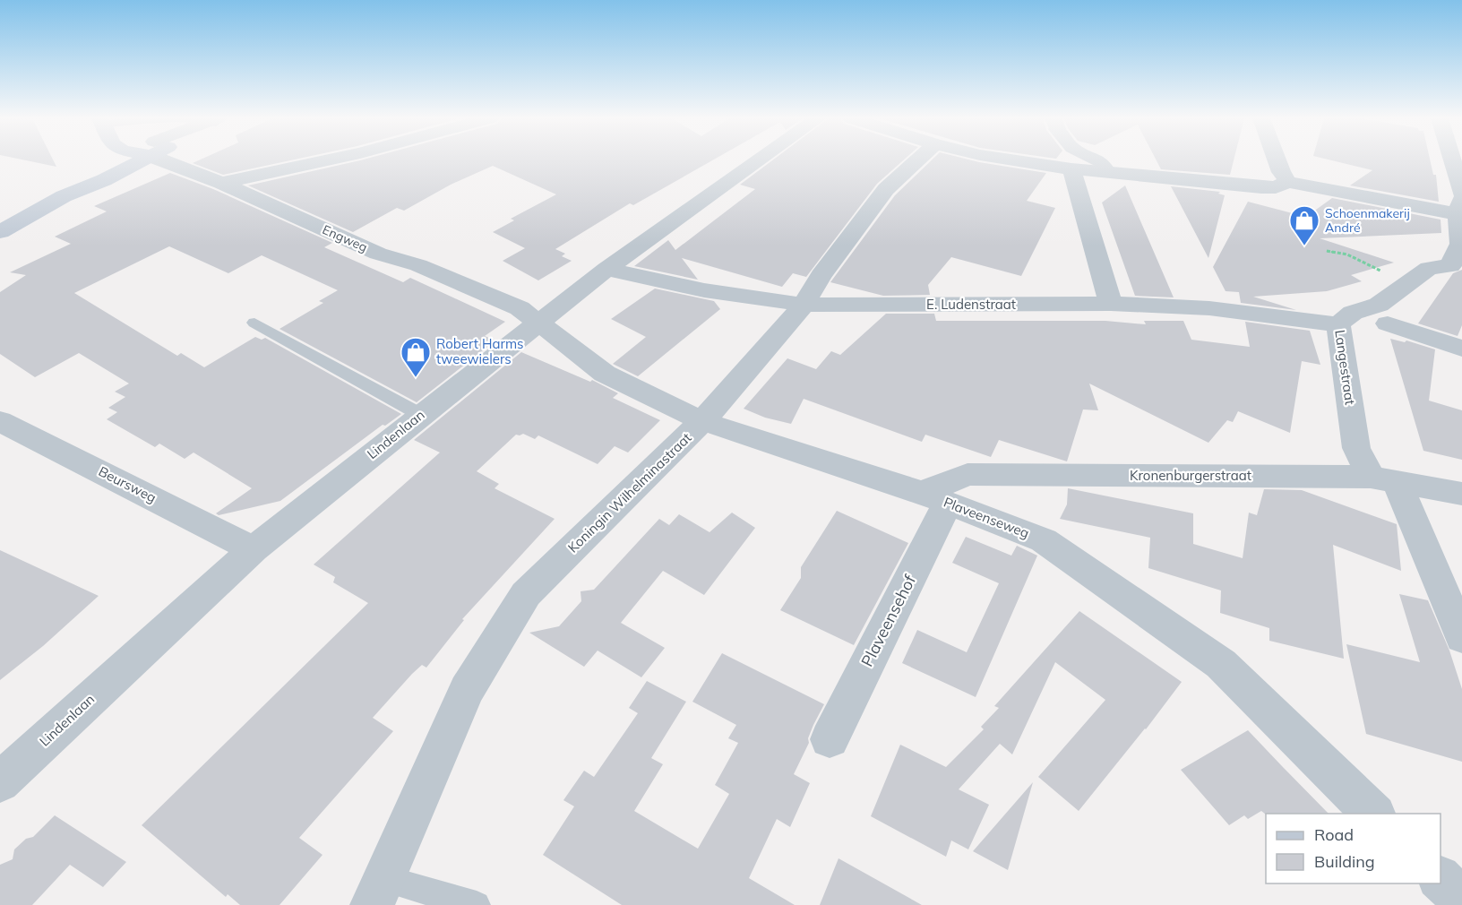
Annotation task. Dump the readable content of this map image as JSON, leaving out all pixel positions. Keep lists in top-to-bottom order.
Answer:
{
  "streets": {
    "street": [
      "Engweg",
      "E. Ludenstraat",
      "Langestraat",
      "Lindenlaan",
      "Kronenburgerstraat",
      "Beursweg",
      "Koningin Wilhelminastraat",
      "Plaveenseweg",
      "Plaveensehof"
    ]
  },
  "crossings": [
    ["Engweg", "Lindenlaan"],
    ["Engweg", "Plaveenseweg"],
    ["E. Ludenstraat", "Langestraat"],
    ["E. Ludenstraat", "Lindenlaan"],
    ["E. Ludenstraat", "Koningin Wilhelminastraat"],
    ["Langestraat", "Kronenburgerstraat"],
    ["Lindenlaan", "Beursweg"],
    ["Lindenlaan", "Plaveenseweg"],
    ["Kronenburgerstraat", "Plaveenseweg"],
    ["Kronenburgerstraat", "Plaveensehof"],
    ["Koningin Wilhelminastraat", "Plaveenseweg"],
    ["Plaveenseweg", "Plaveensehof"]
  ],
  "places": {
    "shop": ["Schoenmakerij André", "Robert Harms tweewielers"]
  },
  "legend": ["Road", "Building"]
}
